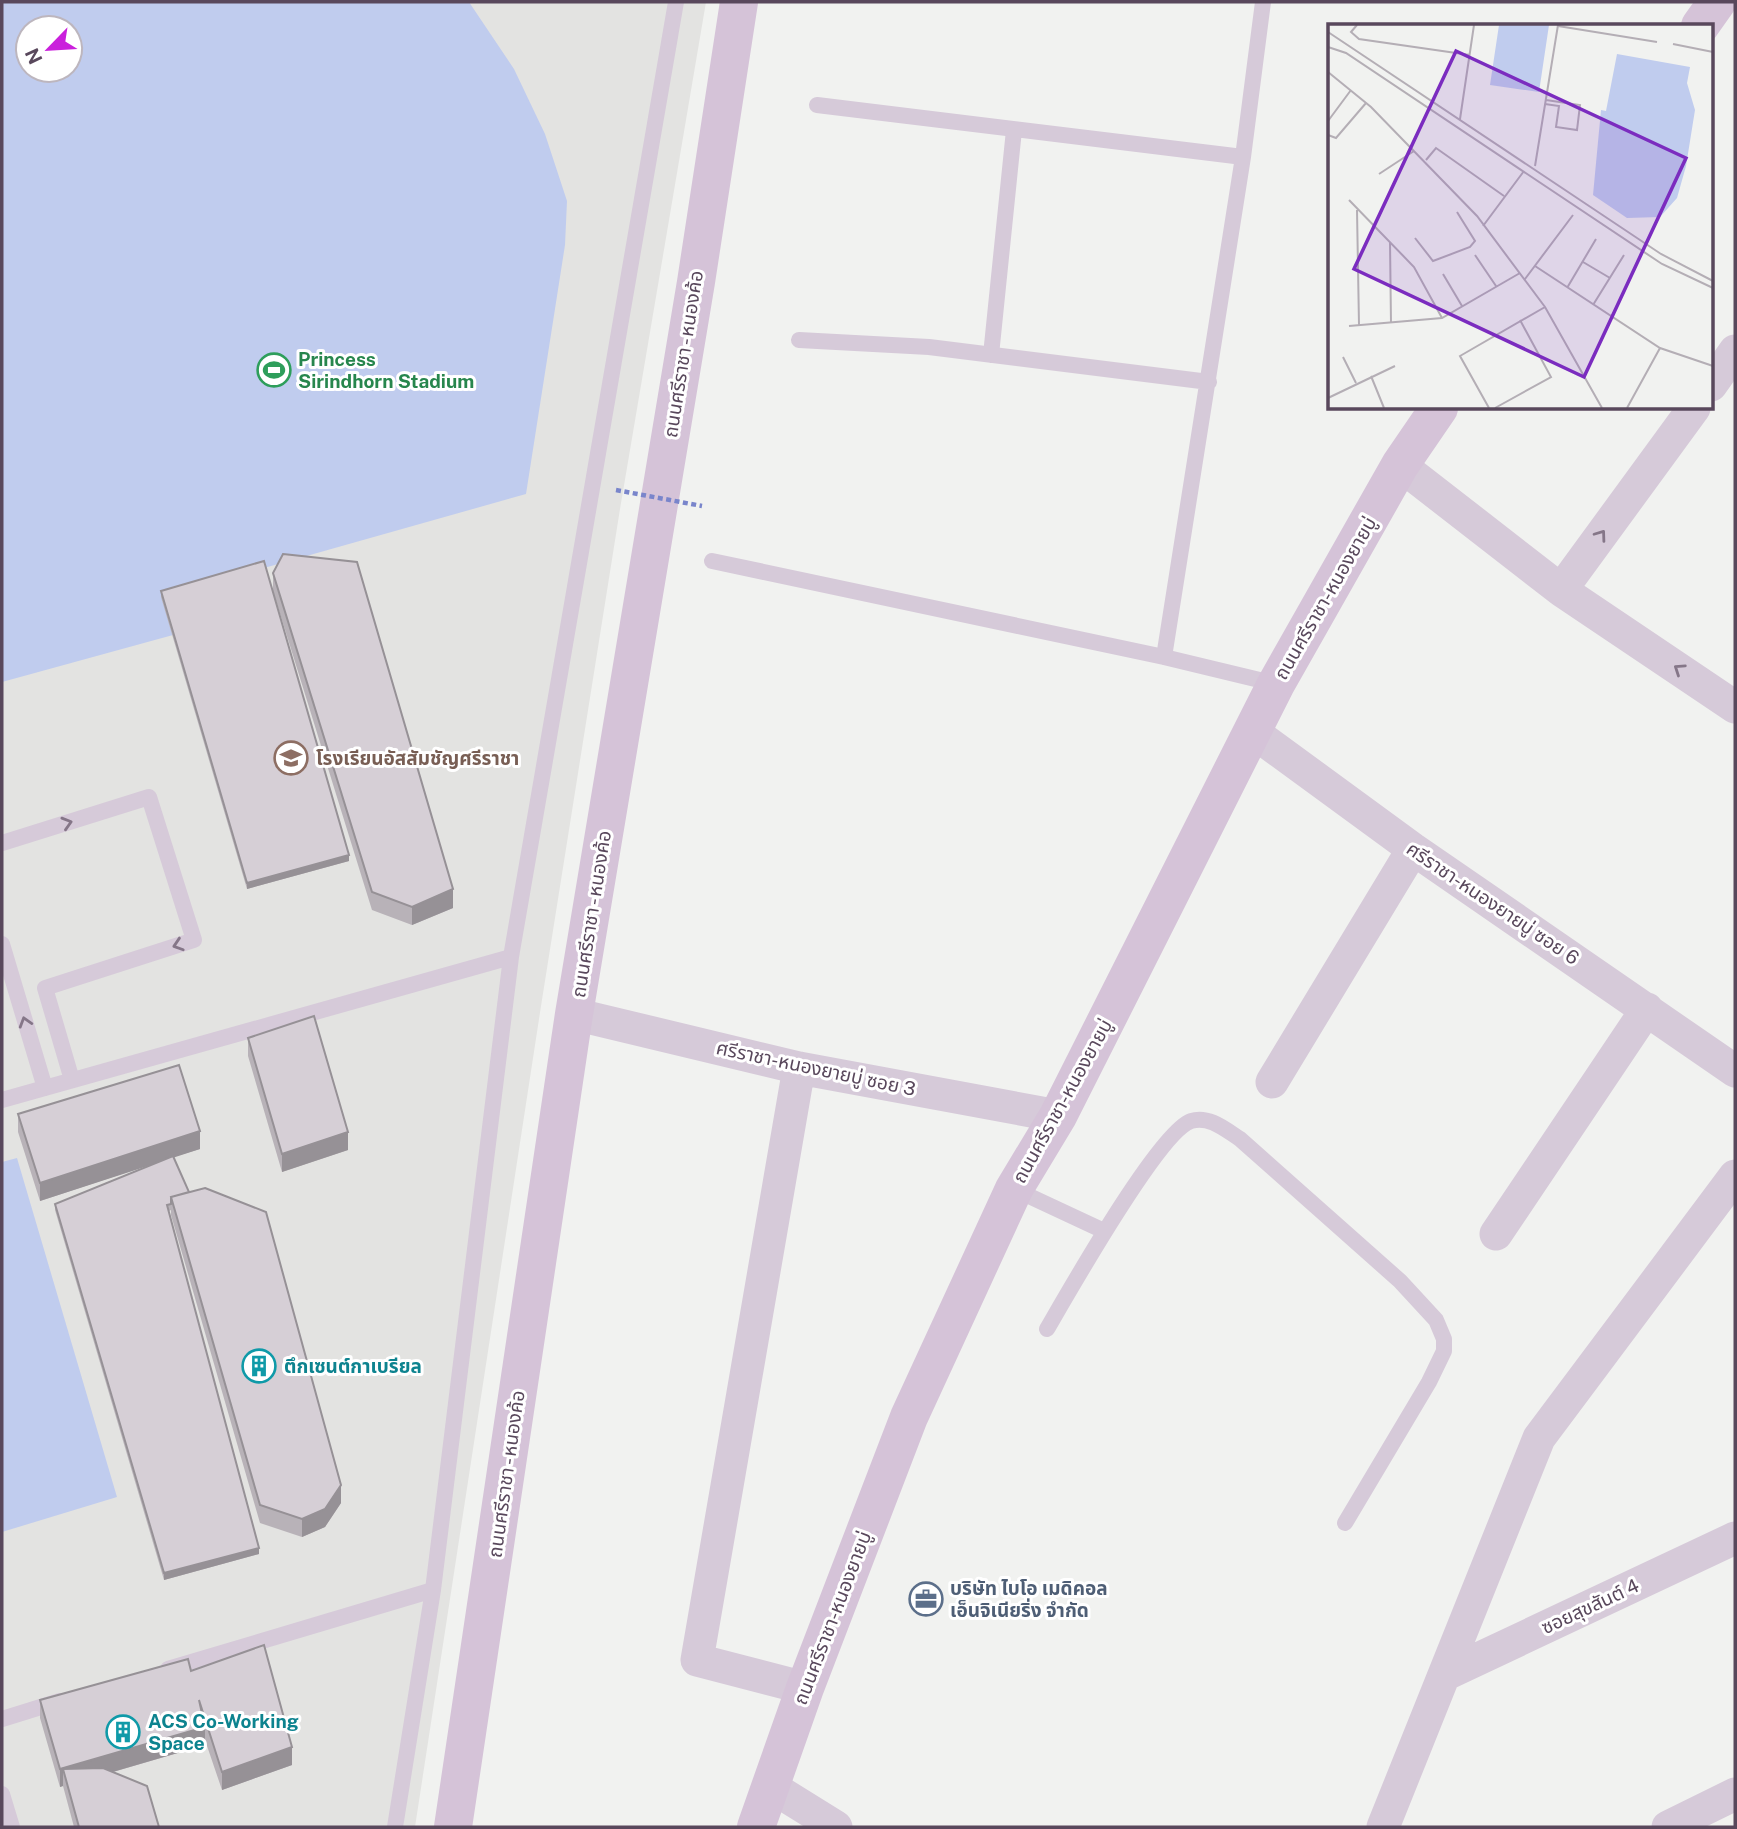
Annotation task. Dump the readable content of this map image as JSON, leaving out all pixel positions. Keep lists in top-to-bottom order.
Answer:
{
  "streets": {
    "main road": ["ถนนศรีราชา - หนองค้อ", "ถนนศรีราชา-หนองยายบู่"],
    "street": ["ศรีราชา-หนองยายบู่ ซอย 6", "ศรีราชา-หนองยายบู่ ซอย 3", "ซอยสุขสันต์ 4"]
  },
  "crossings": [
    ["ถนนศรีราชา - หนองค้อ", "ศรีราชา-หนองยายบู่ ซอย 3"],
    ["ถนนศรีราชา-หนองยายบู่", "ศรีราชา-หนองยายบู่ ซอย 6"],
    ["ถนนศรีราชา-หนองยายบู่", "ศรีราชา-หนองยายบู่ ซอย 3"]
  ],
  "places": {
    "sports": ["Princess Sirindhorn Stadium"],
    "school or university": ["โรงเรียนอัสสัมชัญศรีราชา"],
    "building": ["ตึกเซนต์กาเบรียล", "ACS Co-Working Space"],
    "office": ["บริษัท ไบโอ เมดิคอล เอ็นจิเนียริ่ง จำกัด"]
  },
  "north": "bottom left"
}
